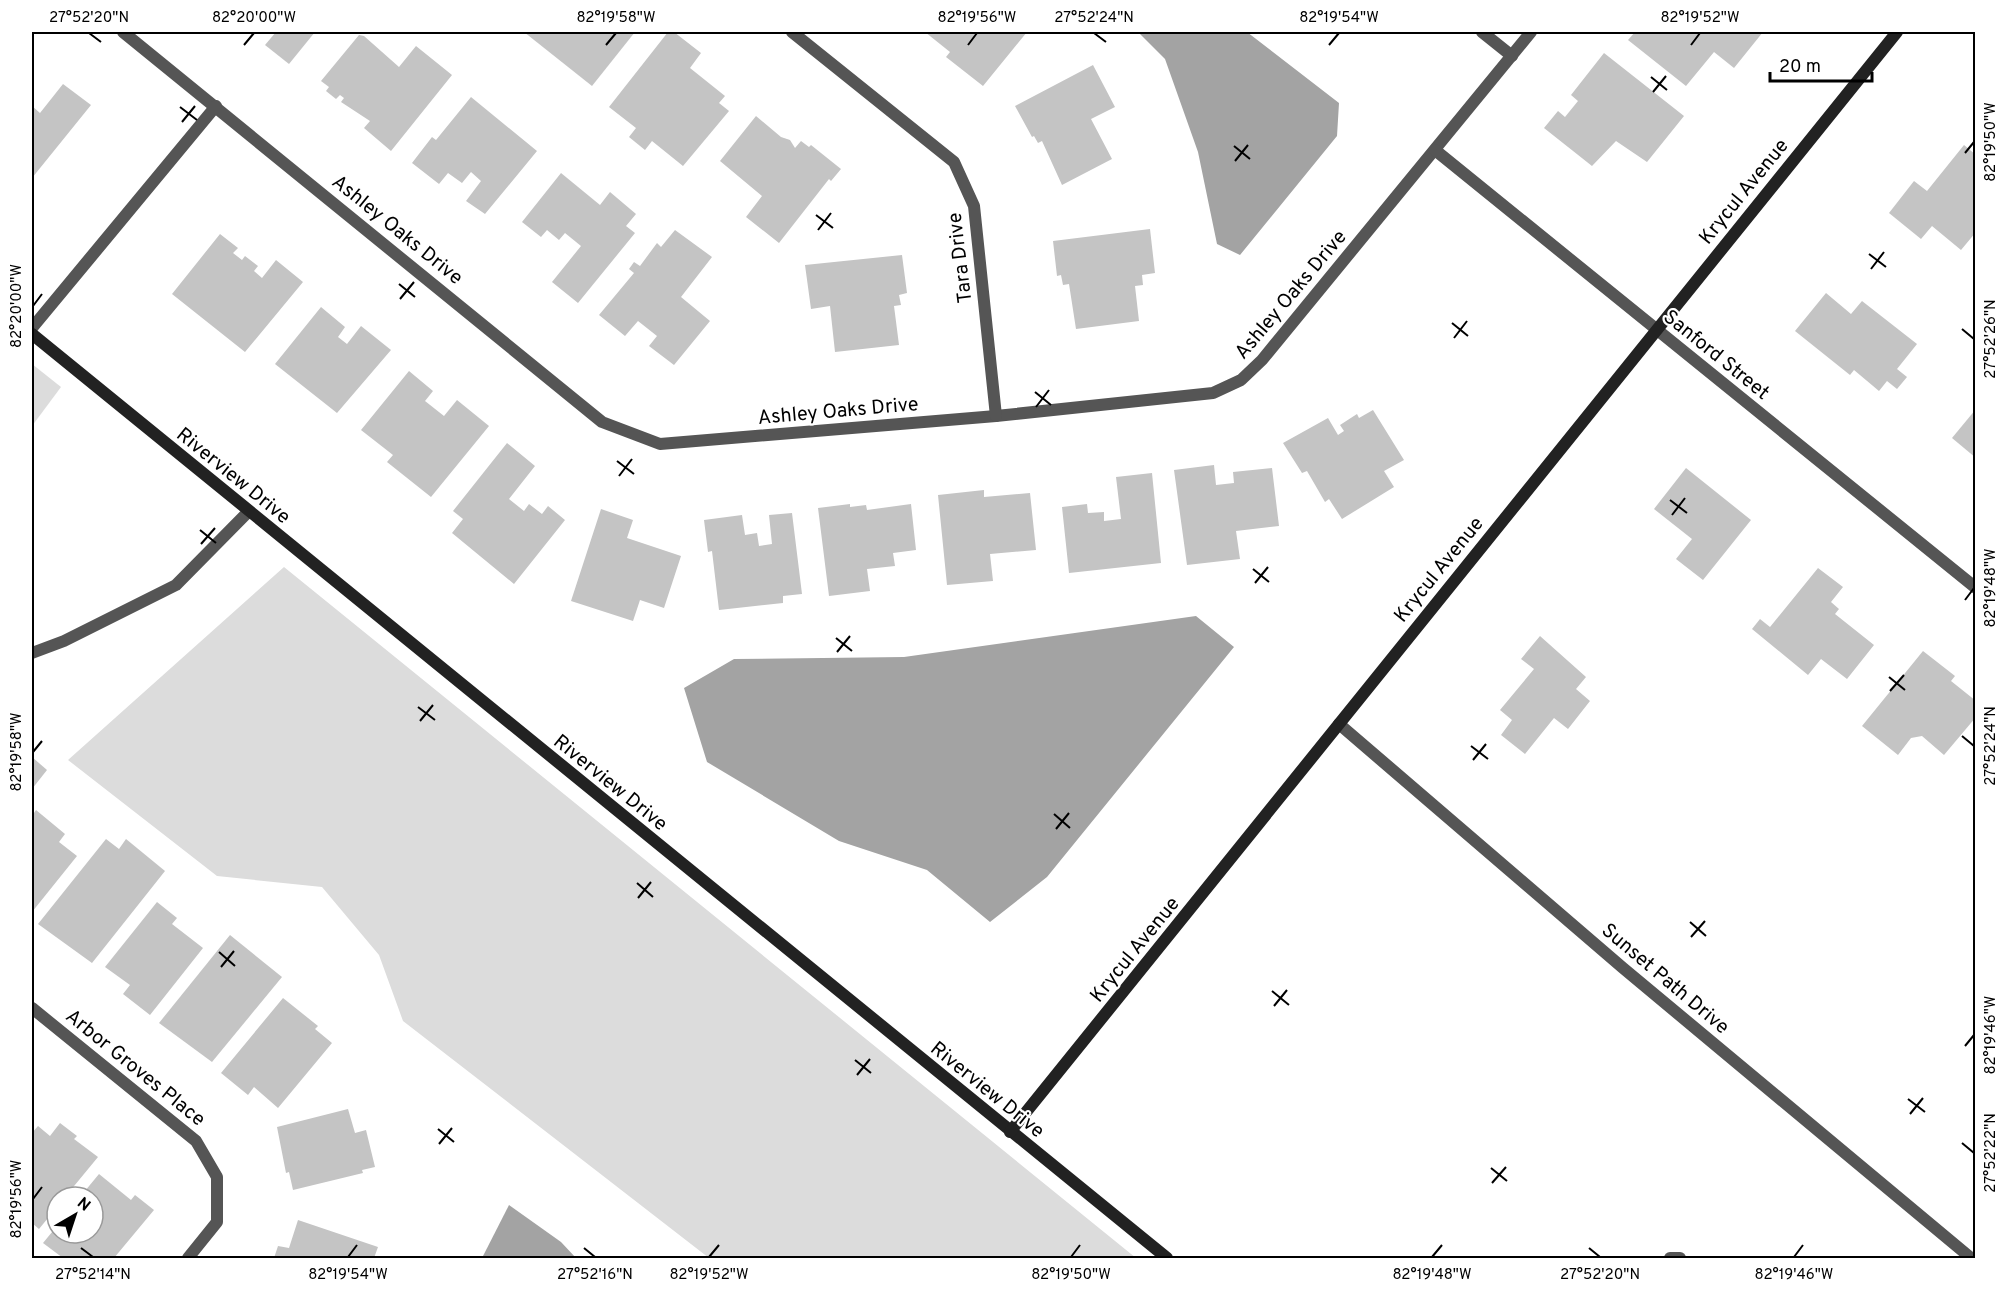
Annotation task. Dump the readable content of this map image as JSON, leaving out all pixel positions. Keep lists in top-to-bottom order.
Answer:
{
  "streets": {
    "street": [
      "Krycul Avenue",
      "Ashley Oaks Drive",
      "Tara Drive",
      "Sanford Street",
      "Riverview Drive",
      "Sunset Path Drive",
      "Arbor Groves Place"
    ]
  },
  "crossings": [
    ["Krycul Avenue", "Sanford Street"],
    ["Krycul Avenue", "Riverview Drive"],
    ["Krycul Avenue", "Sunset Path Drive"],
    ["Ashley Oaks Drive", "Tara Drive"],
    ["Ashley Oaks Drive", "Sanford Street"]
  ],
  "scale_bar": "20 m",
  "north": "top right",
  "coordinates": [
    "27°52'20\"N",
    "82°20'00\"W",
    "82°19'58\"W",
    "82°19'56\"W",
    "27°52'24\"N",
    "82°19'54\"W",
    "82°19'52\"W",
    "82°19'50\"W",
    "27°52'26\"N",
    "82°19'48\"W",
    "82°19'46\"W",
    "27°52'22\"N",
    "27°52'14\"N",
    "27°52'16\"N"
  ]
}
